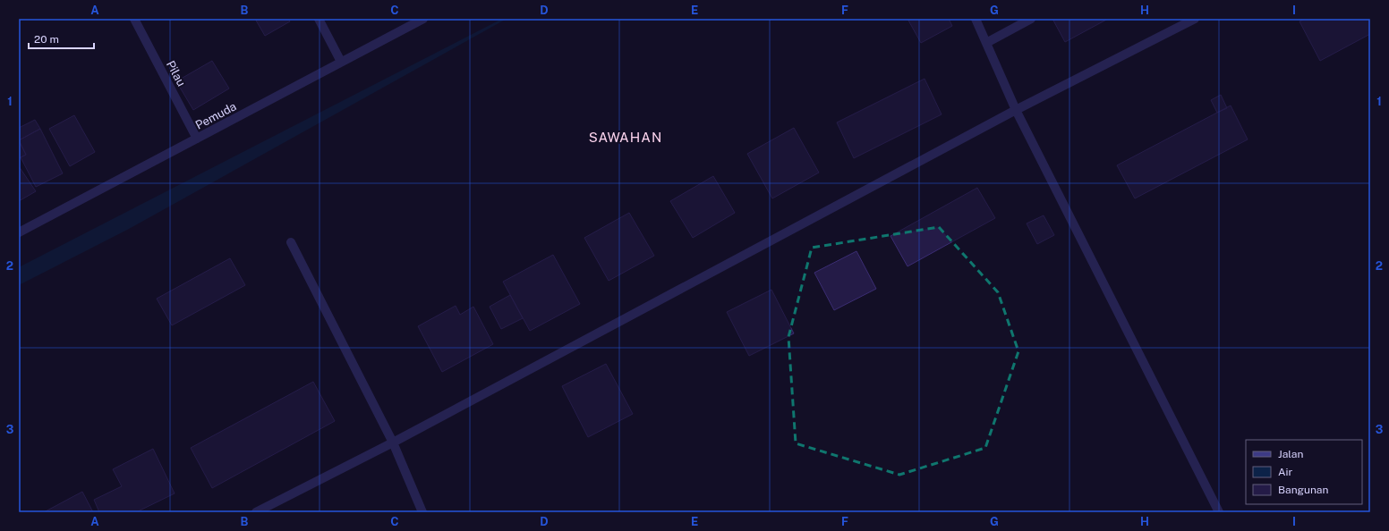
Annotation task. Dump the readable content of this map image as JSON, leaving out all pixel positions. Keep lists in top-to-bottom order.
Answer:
{
  "streets": {
    "street": ["Pilau", "Pemuda"]
  },
  "crossings": [
    ["Pilau", "Pemuda"]
  ],
  "districts": ["SAWAHAN"],
  "legend": ["Jalan", "Air", "Bangunan"],
  "scale_bar": "20 m",
  "grid": {
    "columns": [
      "A",
      "B",
      "C",
      "D",
      "E",
      "F",
      "G",
      "H",
      "I"
    ],
    "rows": ["1", "2", "3"]
  }
}
